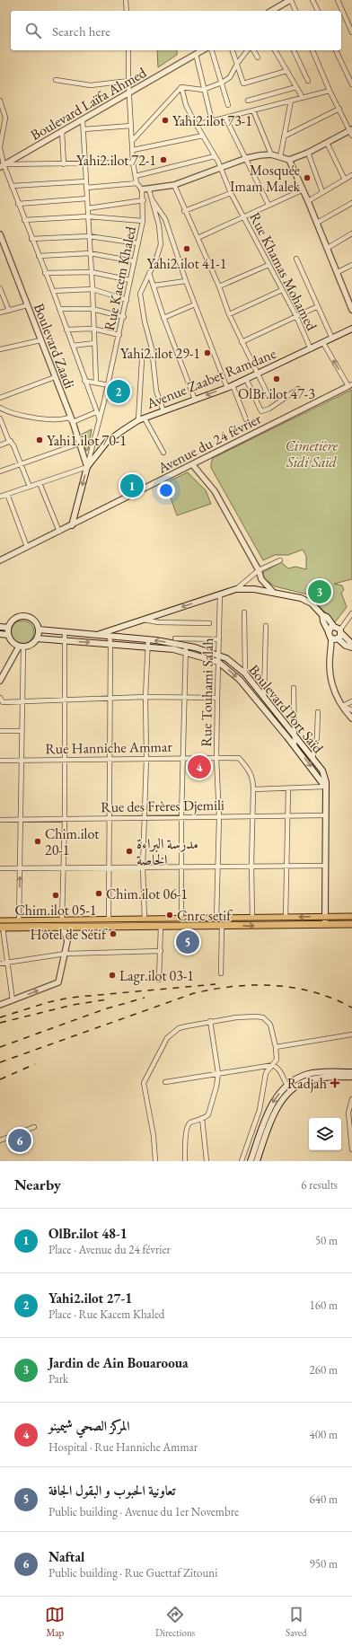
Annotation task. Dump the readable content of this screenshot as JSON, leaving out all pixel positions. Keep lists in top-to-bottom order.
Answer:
{
  "streets": {
    "main road": ["Avenue Zaabet Ramdane", "Boulevard Port Saïd"],
    "street": [
      "Boulevard Laïfa Ahmed",
      "Rue Khamas Mohamed",
      "Rue Kacem Khaled",
      "Boulevard Zaadi",
      "Avenue du 24 février",
      "Rue Touhami Salah",
      "Rue Hanniche Ammar",
      "Rue des Frères Djemili"
    ]
  },
  "crossings": [
    ["Rue Khamas Mohamed", "Avenue Zaabet Ramdane"],
    ["Rue Kacem Khaled", "Boulevard Zaadi"],
    ["Rue Kacem Khaled", "Avenue Zaabet Ramdane"],
    ["Boulevard Zaadi", "Avenue Zaabet Ramdane"],
    ["Avenue Zaabet Ramdane", "Avenue du 24 février"],
    ["Rue Touhami Salah", "Boulevard Port Saïd"],
    ["Rue Touhami Salah", "Rue Hanniche Ammar"],
    ["Rue Touhami Salah", "Rue des Frères Djemili"],
    ["Boulevard Port Saïd", "Rue des Frères Djemili"]
  ],
  "parks": ["Cimetière Sidi Saïd"],
  "places": {
    "other": [
      "Yahi2.ilot 73-1",
      "Yahi2.ilot 72-1",
      "Mosquée Imam Malek",
      "Yahi2.ilot 41-1",
      "Yahi2.ilot 29-1",
      "OlBr.ilot 47-3",
      "Yahi1.ilot 70-1",
      "Chim.ilot 20-1",
      "مدرسة البراءة الخاصة",
      "Chim.ilot 06-1",
      "Chim.ilot 05-1",
      "Cnrc setif",
      "Hôtel de Sétif",
      "Lagr.ilot 03-1"
    ],
    "health": ["Radjah"]
  },
  "page": {
    "search": "Search here",
    "pins": [
      "2",
      "1",
      "3",
      "4",
      "5",
      "6"
    ],
    "heading": ["Nearby", "6 results"],
    "list": [
      {
        "mark": "1",
        "name": "OlBr.ilot 48-1",
        "note": "Place · Avenue du 24 février",
        "value": "50 m"
      },
      {
        "mark": "2",
        "name": "Yahi2.ilot 27-1",
        "note": "Place · Rue Kacem Khaled",
        "value": "160 m"
      },
      {
        "mark": "3",
        "name": "Jardin de Ain Bouarooua",
        "note": "Park",
        "value": "260 m"
      },
      {
        "mark": "4",
        "name": "المركز الصحي شيمينو",
        "note": "Hospital · Rue Hanniche Ammar",
        "value": "400 m"
      },
      {
        "mark": "5",
        "name": "تعاونية الحبوب و البقول الجافة",
        "note": "Public building · Avenue du 1er Novembre",
        "value": "640 m"
      },
      {
        "mark": "6",
        "name": "Naftal",
        "note": "Public building · Rue Guettaf Zitouni",
        "value": "950 m"
      }
    ],
    "nav": ["Map", "Directions", "Saved"]
  }
}
